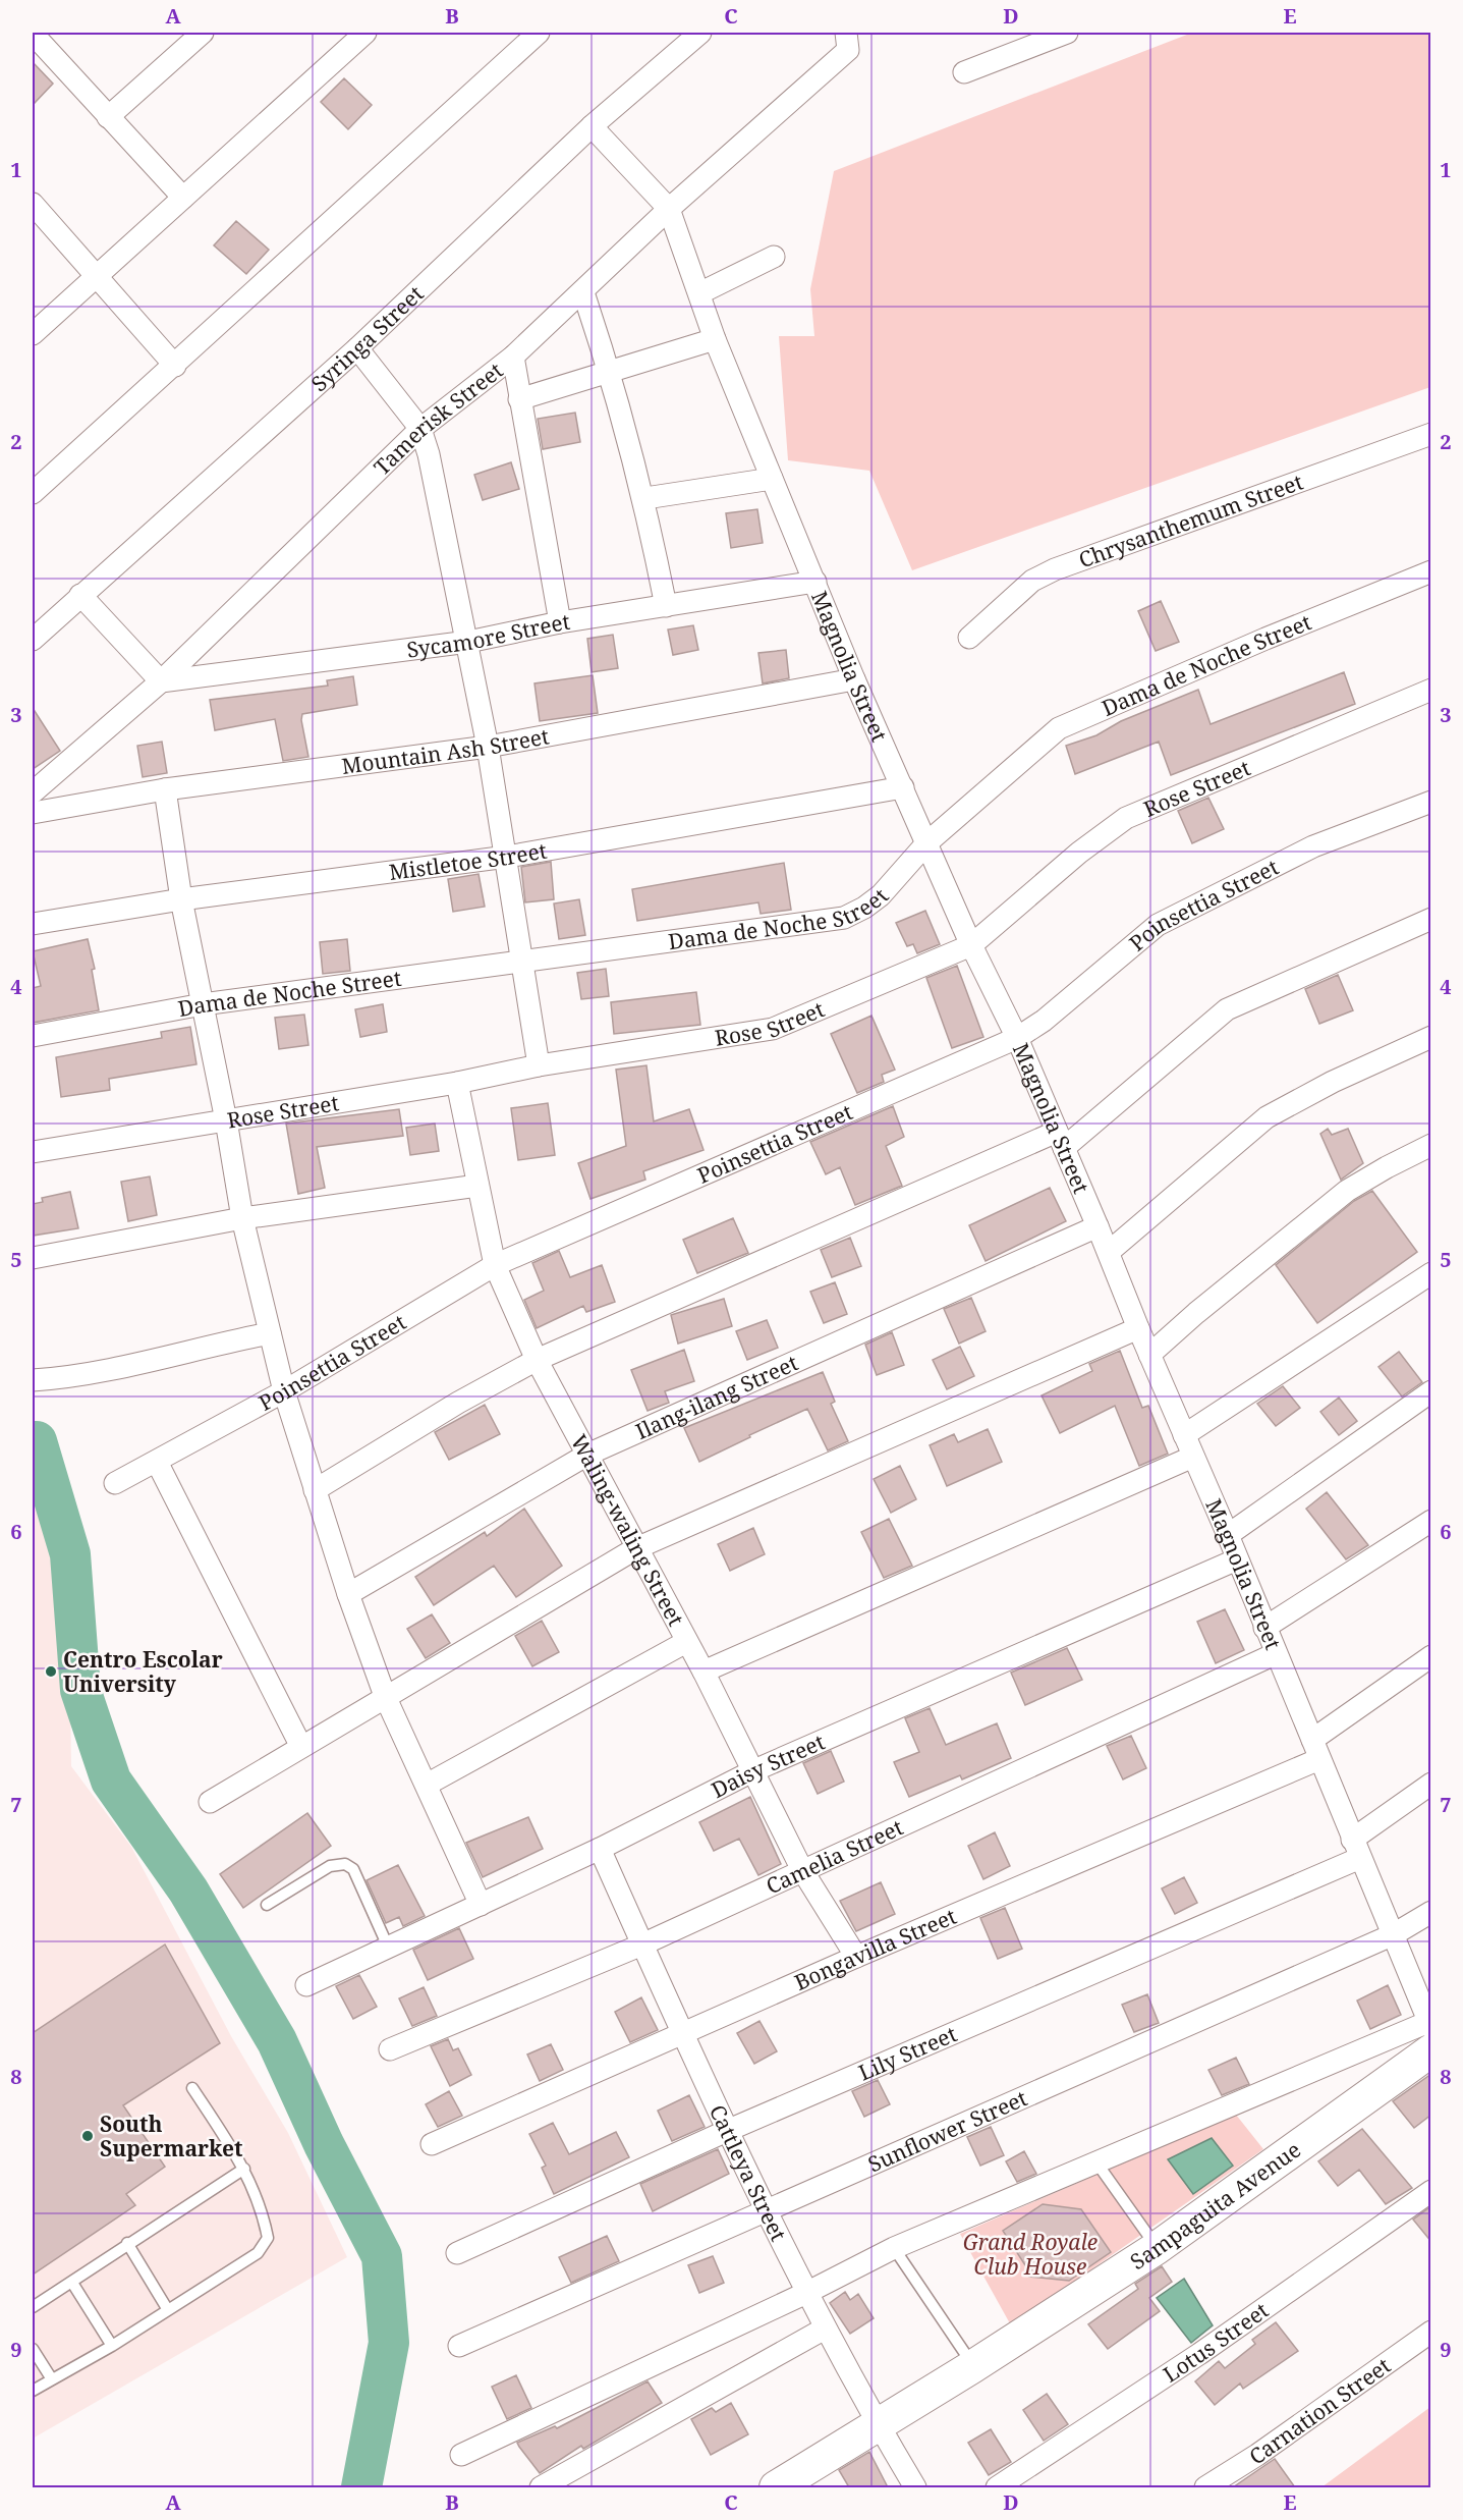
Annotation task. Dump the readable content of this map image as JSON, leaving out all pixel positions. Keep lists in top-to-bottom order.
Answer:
{
  "streets": {
    "main road": ["Sampaguita Avenue"],
    "street": [
      "Syringa Street",
      "Tamerisk Street",
      "Chrysanthemum Street",
      "Sycamore Street",
      "Magnolia Street",
      "Dama de Noche Street",
      "Mountain Ash Street",
      "Rose Street",
      "Mistletoe Street",
      "Poinsettia Street",
      "Ilang-ilang Street",
      "Waling-waling Street",
      "Daisy Street",
      "Camelia Street",
      "Bongavilla Street",
      "Lily Street",
      "Sunflower Street",
      "Cattleya Street",
      "Lotus Street",
      "Carnation Street"
    ]
  },
  "crossings": [
    ["Tamerisk Street", "Sycamore Street"],
    ["Tamerisk Street", "Magnolia Street"],
    ["Sycamore Street", "Magnolia Street"],
    ["Magnolia Street", "Dama de Noche Street"],
    ["Magnolia Street", "Mountain Ash Street"],
    ["Magnolia Street", "Rose Street"],
    ["Magnolia Street", "Mistletoe Street"],
    ["Magnolia Street", "Poinsettia Street"],
    ["Magnolia Street", "Ilang-ilang Street"],
    ["Magnolia Street", "Daisy Street"],
    ["Magnolia Street", "Camelia Street"],
    ["Magnolia Street", "Bongavilla Street"],
    ["Magnolia Street", "Lily Street"],
    ["Magnolia Street", "Sunflower Street"],
    ["Magnolia Street", "Sampaguita Avenue"],
    ["Rose Street", "Waling-waling Street"],
    ["Poinsettia Street", "Waling-waling Street"],
    ["Ilang-ilang Street", "Waling-waling Street"],
    ["Waling-waling Street", "Daisy Street"],
    ["Waling-waling Street", "Camelia Street"],
    ["Waling-waling Street", "Bongavilla Street"],
    ["Daisy Street", "Cattleya Street"],
    ["Camelia Street", "Cattleya Street"],
    ["Bongavilla Street", "Cattleya Street"],
    ["Lily Street", "Cattleya Street"],
    ["Sunflower Street", "Cattleya Street"],
    ["Cattleya Street", "Sampaguita Avenue"]
  ],
  "parks": ["Grand Royale Club House"],
  "places": ["Centro Escolar University", "South Supermarket"],
  "grid": {
    "columns": [
      "A",
      "B",
      "C",
      "D",
      "E"
    ],
    "rows": [
      "1",
      "2",
      "3",
      "4",
      "5",
      "6",
      "7",
      "8",
      "9"
    ]
  }
}
